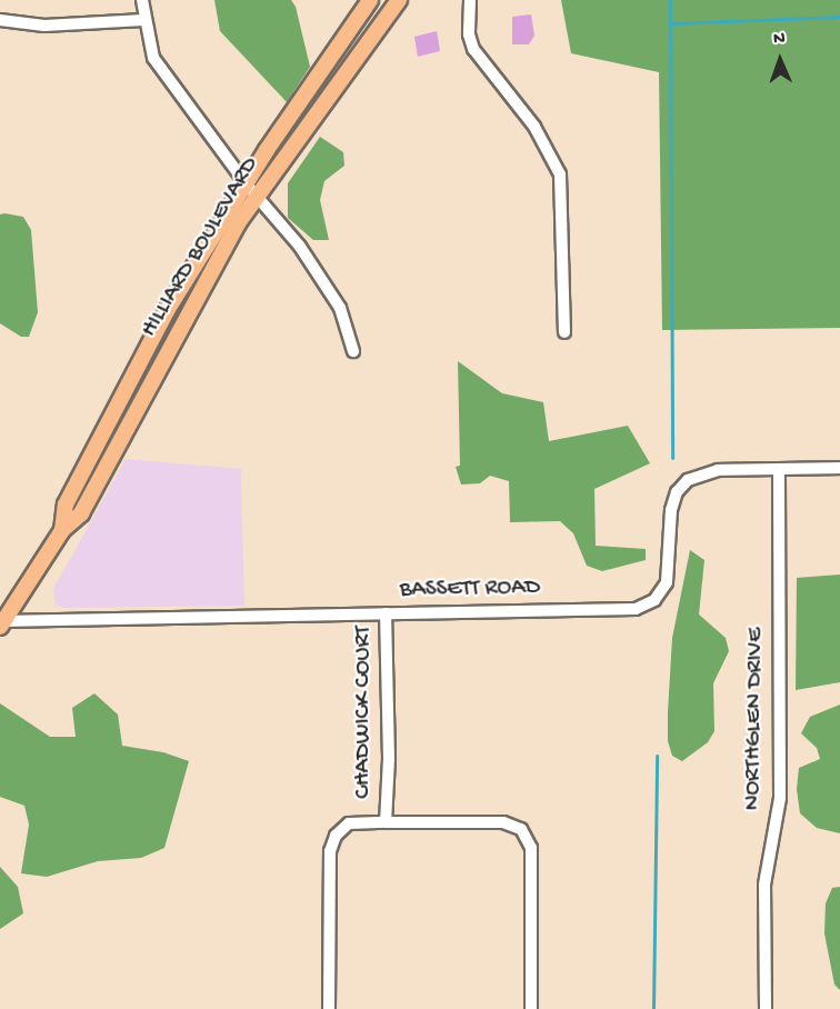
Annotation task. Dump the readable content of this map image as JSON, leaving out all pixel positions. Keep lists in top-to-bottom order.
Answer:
{
  "streets": {
    "main road": ["HILLIARD BOULEVARD"],
    "street": ["BASSETT ROAD", "CHADWICK COURT", "NORTHGLEN DRIVE"]
  },
  "crossings": [
    ["HILLIARD BOULEVARD", "BASSETT ROAD"],
    ["BASSETT ROAD", "CHADWICK COURT"],
    ["BASSETT ROAD", "NORTHGLEN DRIVE"]
  ],
  "north": "top"
}
